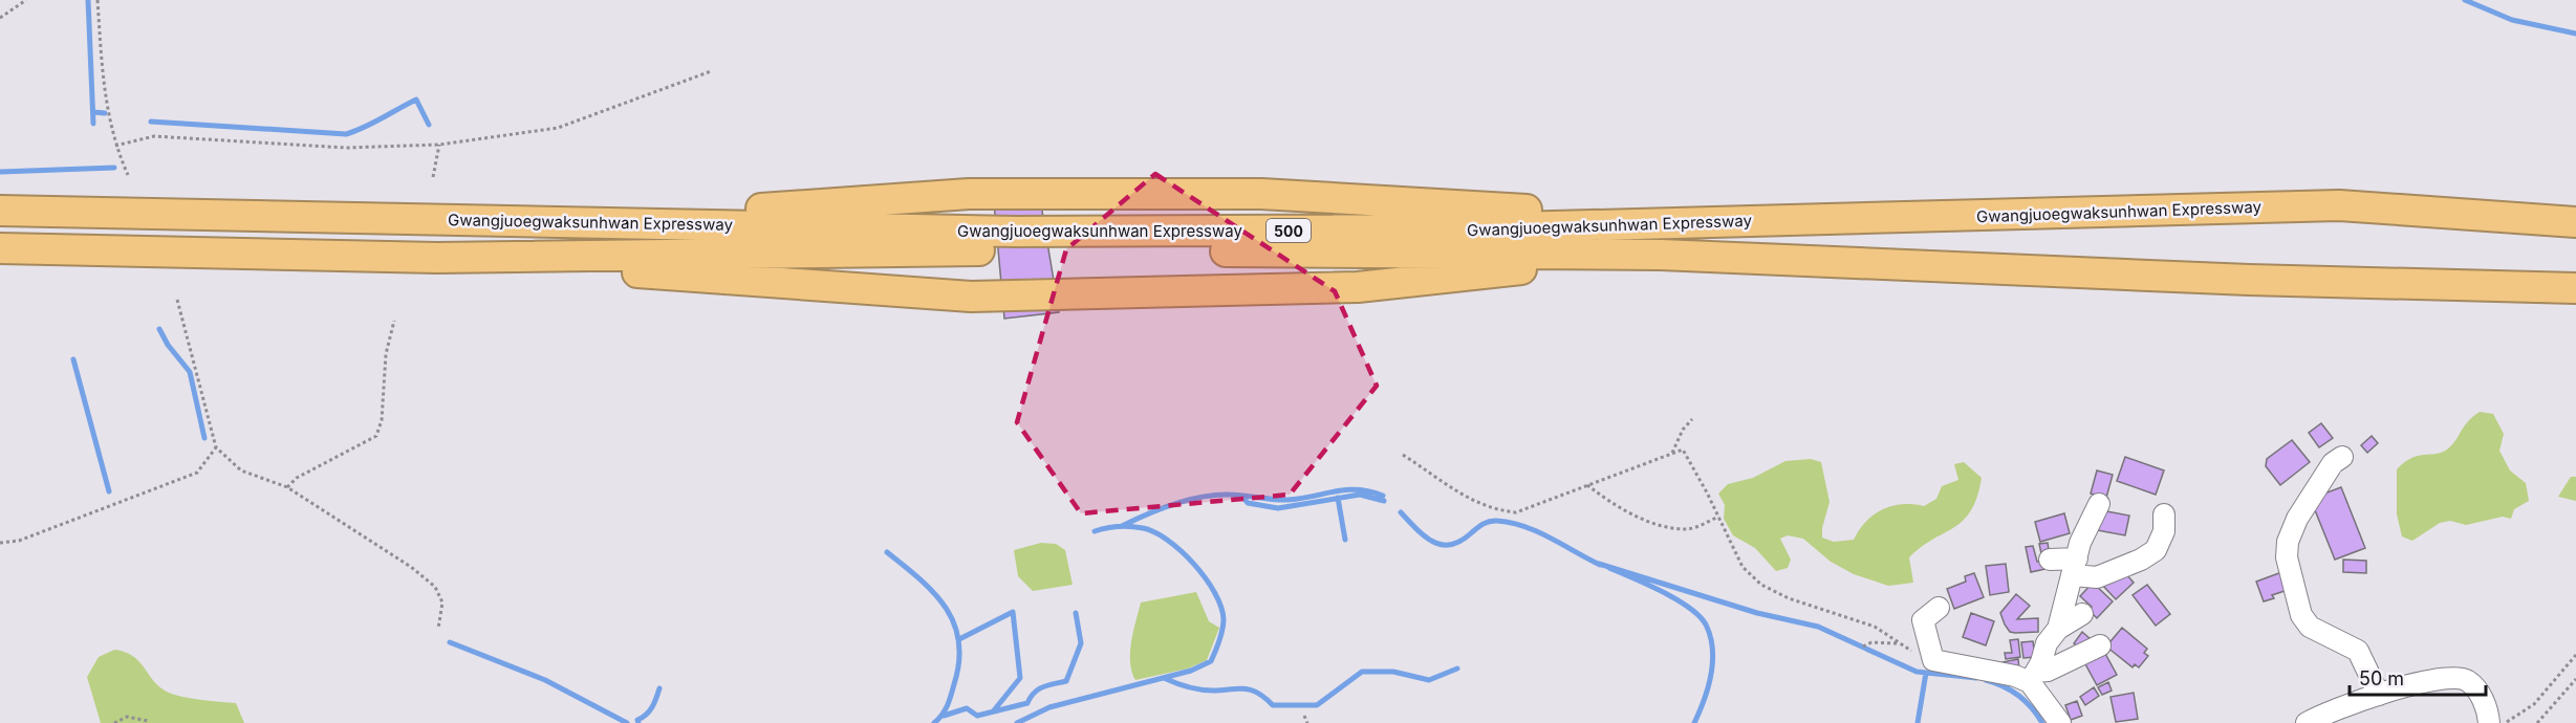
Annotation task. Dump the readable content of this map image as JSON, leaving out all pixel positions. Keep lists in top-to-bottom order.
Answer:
{
  "streets": {
    "highway": ["Gwangjuoegwaksunhwan Expressway", "500"]
  },
  "scale_bar": "50 m"
}
